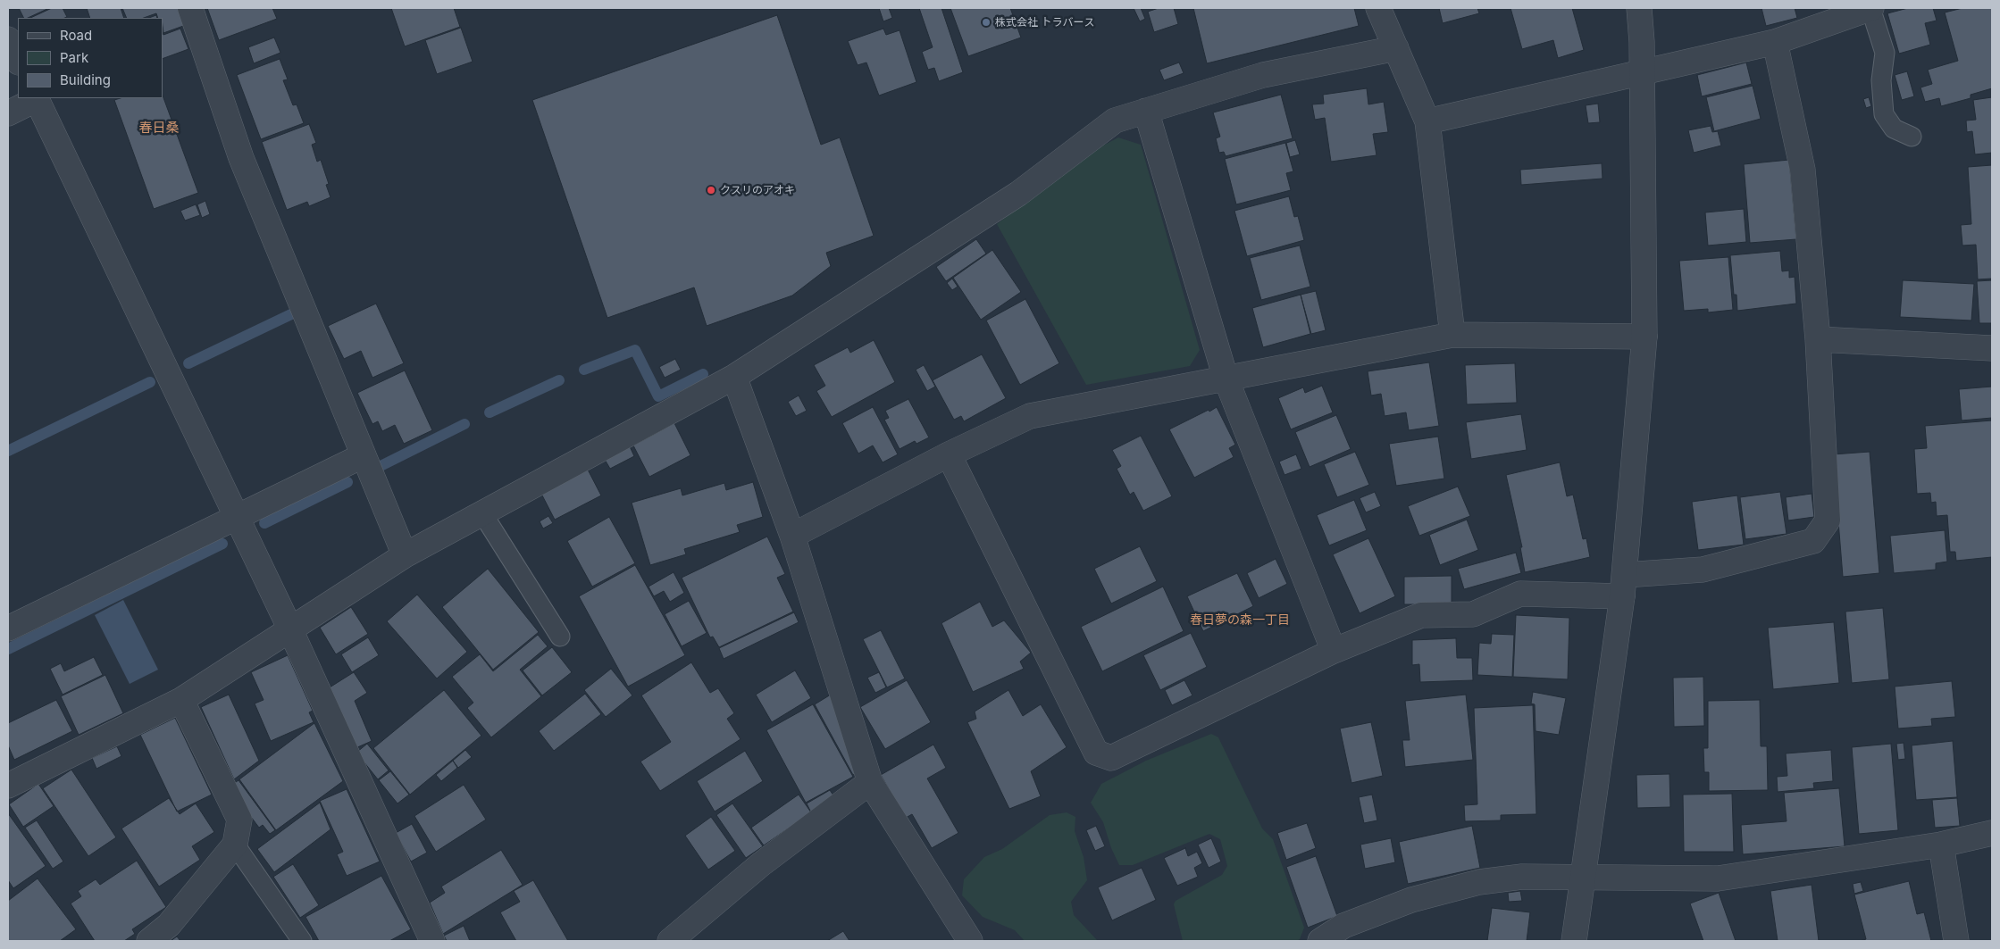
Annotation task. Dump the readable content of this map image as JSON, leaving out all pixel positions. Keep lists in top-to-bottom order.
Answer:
{
  "districts": ["春日桑", "春日夢の森一丁目"],
  "places": ["株式会社 トラバース", "クスリのアオキ"],
  "legend": ["Road", "Park", "Building"]
}
